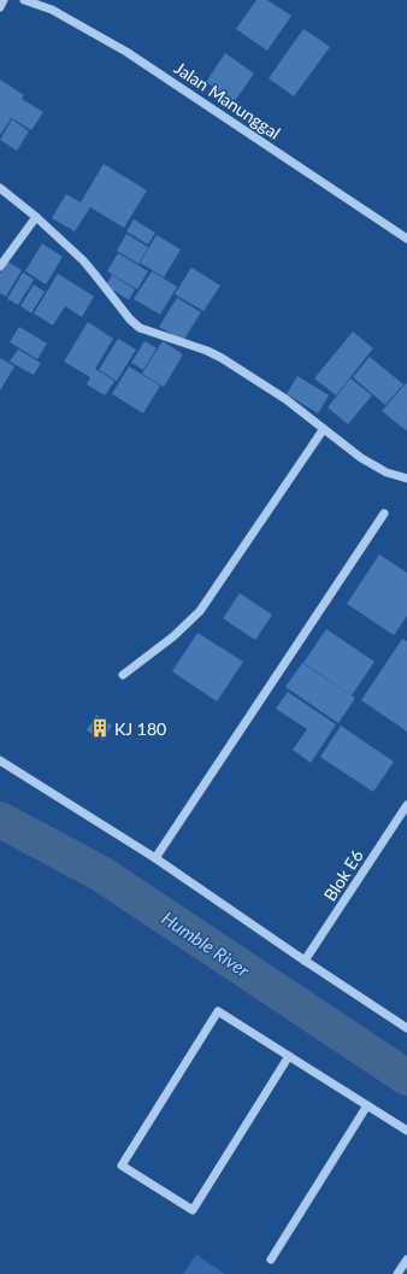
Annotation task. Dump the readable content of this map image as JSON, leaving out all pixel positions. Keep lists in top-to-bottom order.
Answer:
{
  "streets": {
    "street": ["Jalan Manunggal", "Blok E6"]
  },
  "water": ["Humble River"],
  "places": {
    "building": ["KJ 180"]
  }
}
